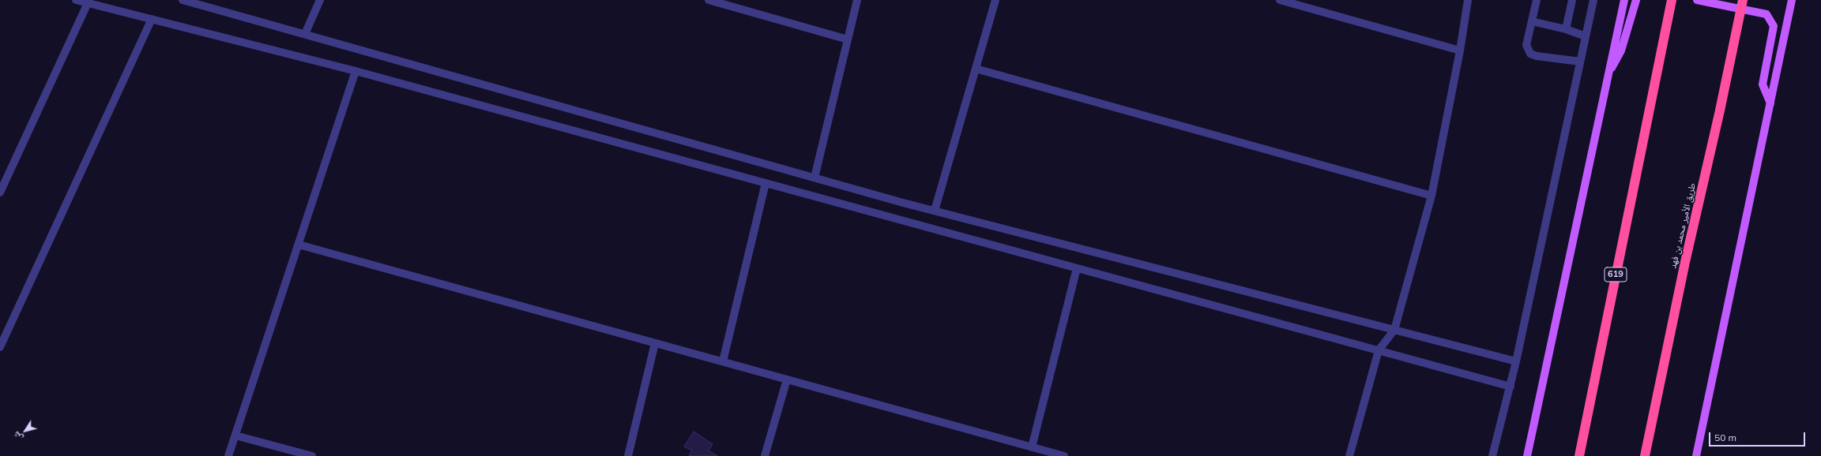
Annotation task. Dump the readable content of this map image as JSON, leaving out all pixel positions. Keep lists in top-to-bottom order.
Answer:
{
  "streets": {
    "highway": ["طريق الأمير محمد بن فهد", "619"]
  },
  "scale_bar": "50 m",
  "north": "bottom left"
}
